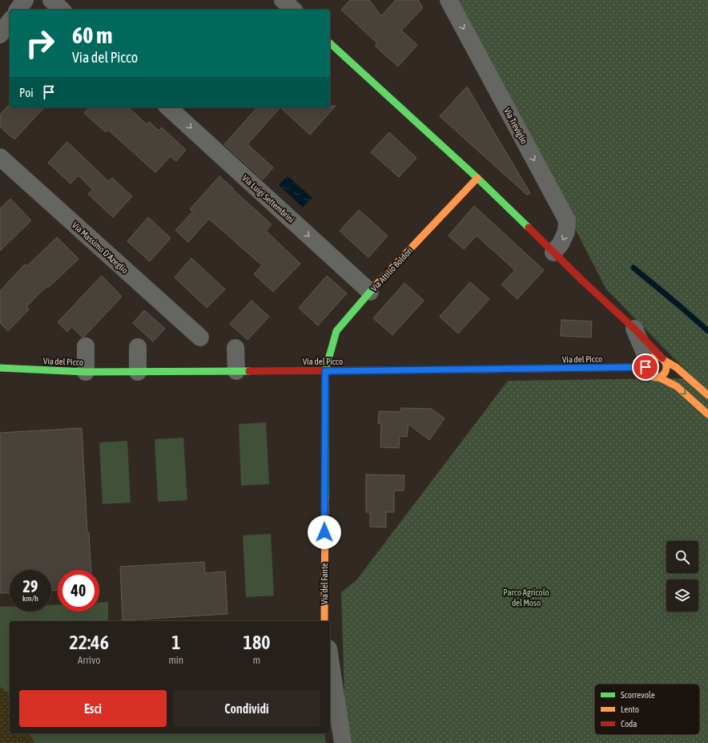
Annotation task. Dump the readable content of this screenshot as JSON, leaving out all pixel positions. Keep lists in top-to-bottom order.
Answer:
{
  "streets": {
    "street": [
      "Via Treviglio",
      "Via Luigi Settembrini",
      "Via Massimo D'Azeglio",
      "Via Attilio Boldori",
      "Via del Picco",
      "Via del Fante"
    ]
  },
  "crossings": [
    ["Via Luigi Settembrini", "Via Attilio Boldori"],
    ["Via Attilio Boldori", "Via del Picco"],
    ["Via Attilio Boldori", "Via del Fante"],
    ["Via del Picco", "Via del Fante"]
  ],
  "parks": ["Parco Agricolo del Moso"],
  "legend": ["Scorrevole", "Lento", "Coda"],
  "page": {
    "turn": ["60 m", "Via del Picco"],
    "then": "Poi",
    "speed": "29 km/h",
    "limit": "40",
    "eta": [
      "22:46",
      "Arrivo",
      "1",
      "min",
      "180",
      "m"
    ],
    "buttons": ["Esci", "Condividi"]
  }
}
